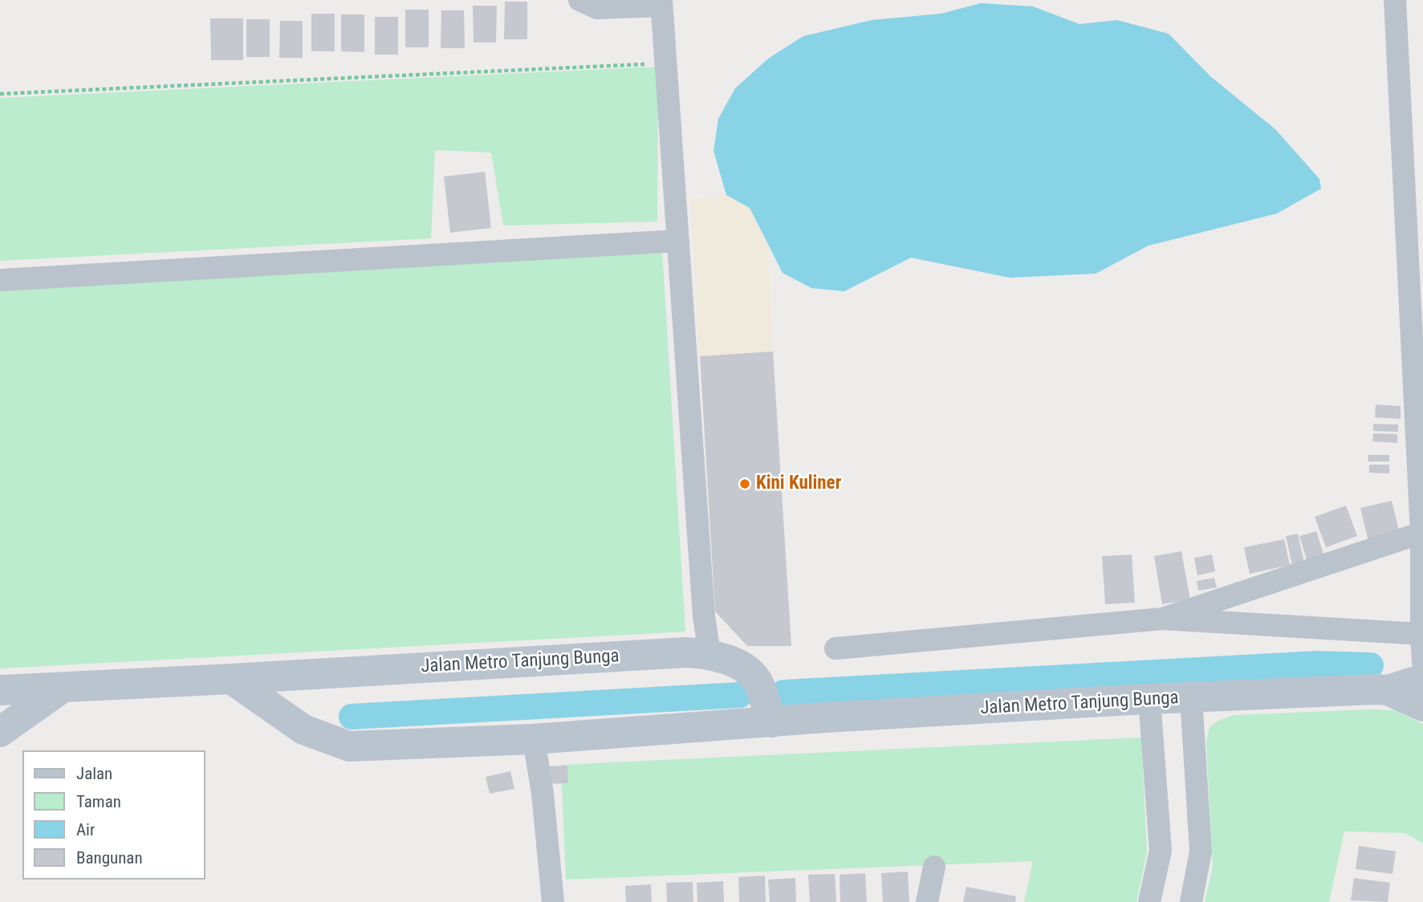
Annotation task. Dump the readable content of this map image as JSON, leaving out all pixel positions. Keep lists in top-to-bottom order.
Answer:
{
  "streets": {
    "main road": ["Jalan Metro Tanjung Bunga"]
  },
  "places": ["Kini Kuliner"],
  "legend": [
    "Jalan",
    "Taman",
    "Air",
    "Bangunan"
  ]
}
